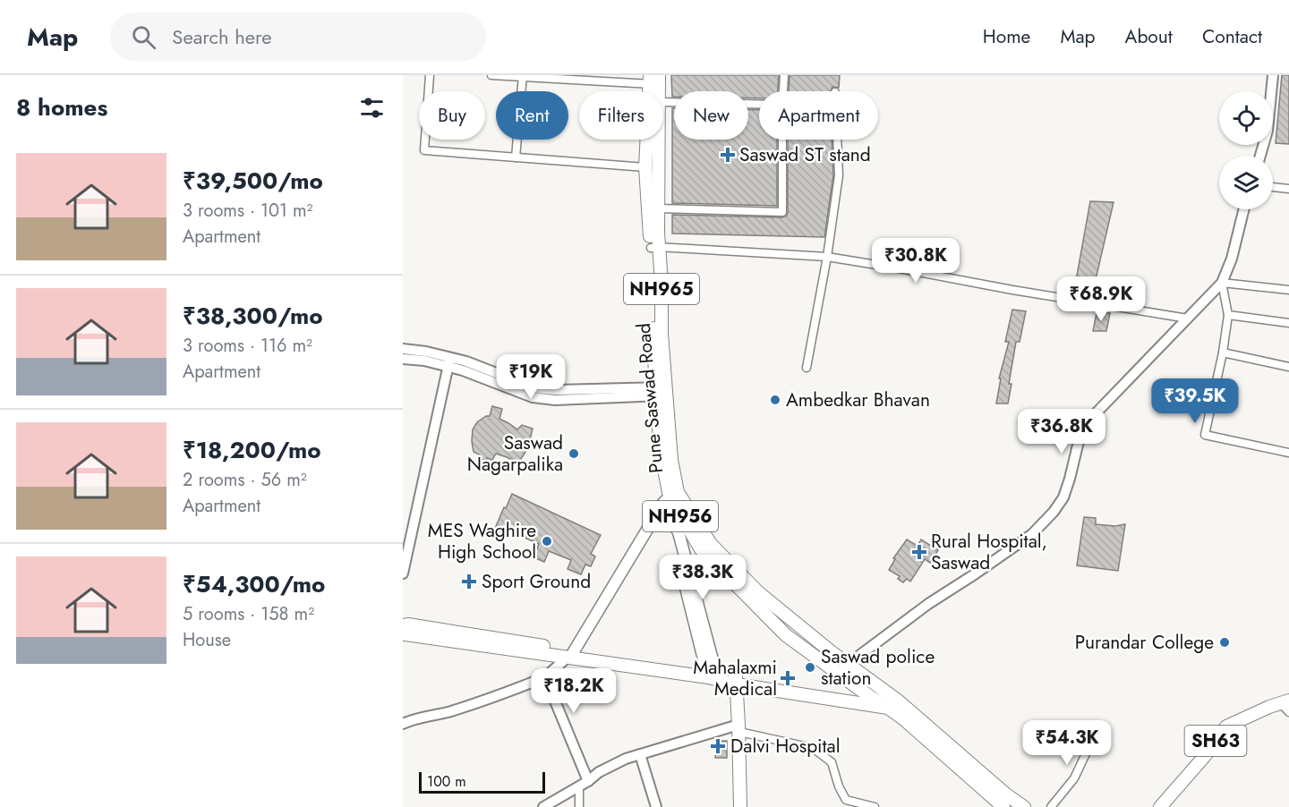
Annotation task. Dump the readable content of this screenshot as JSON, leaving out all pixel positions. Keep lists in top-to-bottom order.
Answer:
{
  "streets": {
    "main road": [
      "NH965",
      "Pune Saswad Road",
      "NH956",
      "SH63"
    ]
  },
  "crossings": [
    ["NH965", "Pune Saswad Road"],
    ["Pune Saswad Road", "NH956"]
  ],
  "places": {
    "health": [
      "Saswad ST stand",
      "Rural Hospital, Saswad",
      "Sport Ground",
      "Mahalaxmi Medical",
      "Dalvi Hospital"
    ],
    "other": [
      "Ambedkar Bhavan",
      "Saswad Nagarpalika",
      "MES Waghire High School",
      "Purandar College",
      "Saswad police station"
    ]
  },
  "scale_bar": "100 m",
  "page": {
    "header": "Map",
    "search": "Search here",
    "nav": [
      "Home",
      "Map",
      "About",
      "Contact"
    ],
    "heading": "8 homes",
    "chip": [
      "Buy",
      "Rent",
      "Filters",
      "New",
      "Apartment"
    ],
    "list": [
      {
        "name": "₹39,500/mo",
        "note": "3 rooms · 101 m² · Apartment"
      },
      {
        "name": "₹38,300/mo",
        "note": "3 rooms · 116 m² · Apartment"
      },
      {
        "name": "₹18,200/mo",
        "note": "2 rooms · 56 m² · Apartment"
      },
      {
        "name": "₹54,300/mo",
        "note": "5 rooms · 158 m² · House"
      }
    ],
    "price": [
      "₹30.8K",
      "₹68.9K",
      "₹19K",
      "₹39.5K",
      "₹36.8K",
      "₹38.3K",
      "₹18.2K",
      "₹54.3K"
    ],
    "scale": "100 m"
  }
}
